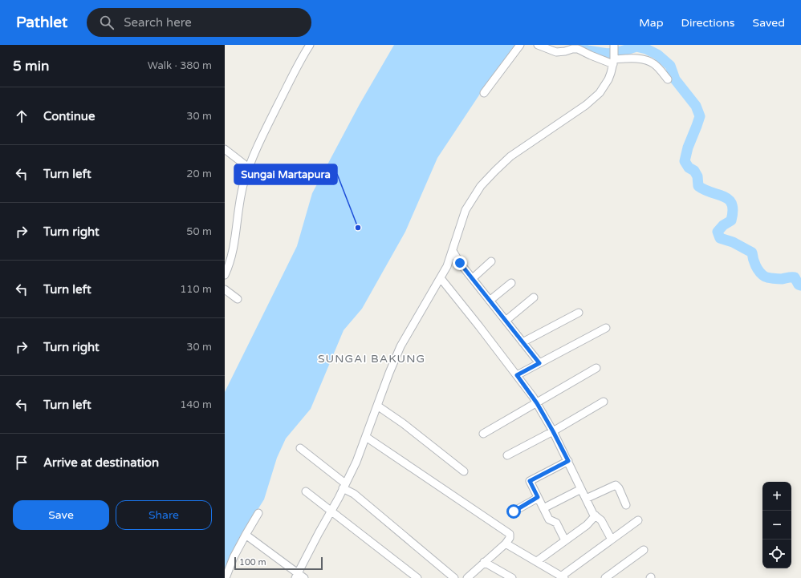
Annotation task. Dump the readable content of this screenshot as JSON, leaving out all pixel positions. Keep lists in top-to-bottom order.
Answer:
{
  "districts": ["SUNGAI BAKUNG"],
  "places": ["Sungai Martapura"],
  "scale_bar": "100 m",
  "page": {
    "header": "Pathlet",
    "search": "Search here",
    "nav": ["Map", "Directions", "Saved"],
    "heading": ["5 min", "Walk · 380 m"],
    "list": [
      ["Continue", "30 m"],
      ["Turn left", "20 m"],
      ["Turn right", "50 m"],
      ["Turn left", "110 m"],
      ["Turn right", "30 m"],
      ["Turn left", "140 m"],
      "Arrive at destination"
    ],
    "map_buttons": ["+", "−"],
    "buttons": ["Save", "Share"],
    "scale": "100 m"
  }
}
